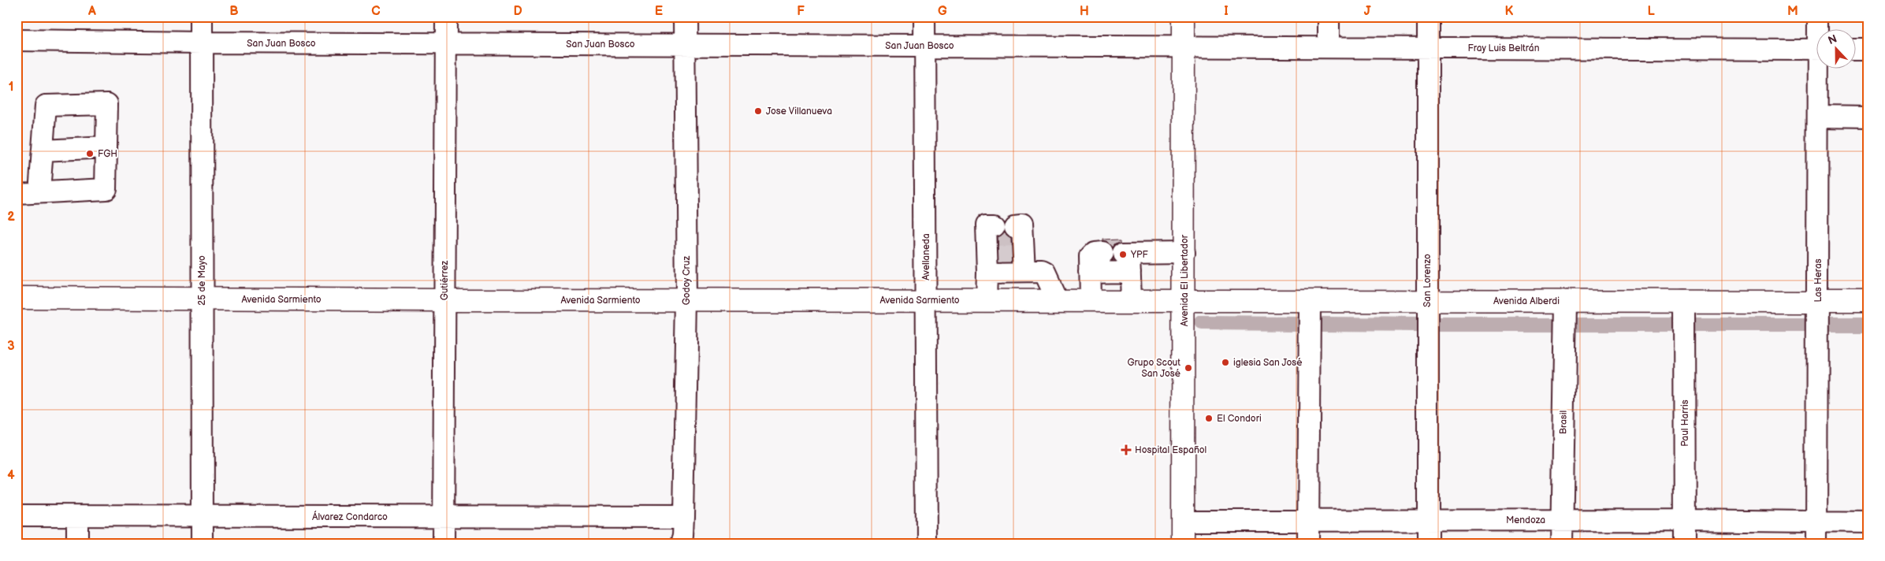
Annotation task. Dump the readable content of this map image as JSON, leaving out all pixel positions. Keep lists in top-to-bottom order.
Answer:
{
  "streets": {
    "main road": ["Avenida El Libertador", "Avenida Sarmiento", "Avenida Alberdi"],
    "street": [
      "San Juan Bosco",
      "Fray Luis Beltrán",
      "Avellaneda",
      "25 de Mayo",
      "Gutiérrez",
      "Godoy Cruz",
      "San Lorenzo",
      "Las Heras",
      "Brasil",
      "Paul Harris",
      "Álvarez Condarco",
      "Mendoza"
    ]
  },
  "crossings": [
    ["San Juan Bosco", "Fray Luis Beltrán"],
    ["San Juan Bosco", "Avellaneda"],
    ["San Juan Bosco", "25 de Mayo"],
    ["San Juan Bosco", "Gutiérrez"],
    ["San Juan Bosco", "Godoy Cruz"],
    ["San Juan Bosco", "Avenida El Libertador"],
    ["Fray Luis Beltrán", "Avenida El Libertador"],
    ["Fray Luis Beltrán", "San Lorenzo"],
    ["Avellaneda", "Avenida Sarmiento"],
    ["25 de Mayo", "Avenida Sarmiento"],
    ["25 de Mayo", "Álvarez Condarco"],
    ["Gutiérrez", "Avenida Sarmiento"],
    ["Gutiérrez", "Álvarez Condarco"],
    ["Godoy Cruz", "Avenida Sarmiento"],
    ["Godoy Cruz", "Álvarez Condarco"],
    ["Avenida El Libertador", "Avenida Sarmiento"],
    ["Avenida El Libertador", "Avenida Alberdi"],
    ["Avenida El Libertador", "Mendoza"],
    ["San Lorenzo", "Avenida Alberdi"],
    ["San Lorenzo", "Mendoza"],
    ["Las Heras", "Avenida Alberdi"],
    ["Las Heras", "Mendoza"],
    ["Avenida Sarmiento", "Avenida Alberdi"],
    ["Avenida Alberdi", "Brasil"],
    ["Avenida Alberdi", "Paul Harris"],
    ["Brasil", "Mendoza"],
    ["Paul Harris", "Mendoza"]
  ],
  "places": {
    "other": [
      "Jose Villanueva",
      "FGH",
      "YPF",
      "iglesia San José",
      "Grupo Scout San José",
      "El Condori"
    ],
    "health": ["Hospital Español"]
  },
  "north": "top",
  "grid": {
    "columns": [
      "A",
      "B",
      "C",
      "D",
      "E",
      "F",
      "G",
      "H",
      "I",
      "J",
      "K",
      "L",
      "M"
    ],
    "rows": [
      "1",
      "2",
      "3",
      "4"
    ]
  }
}
